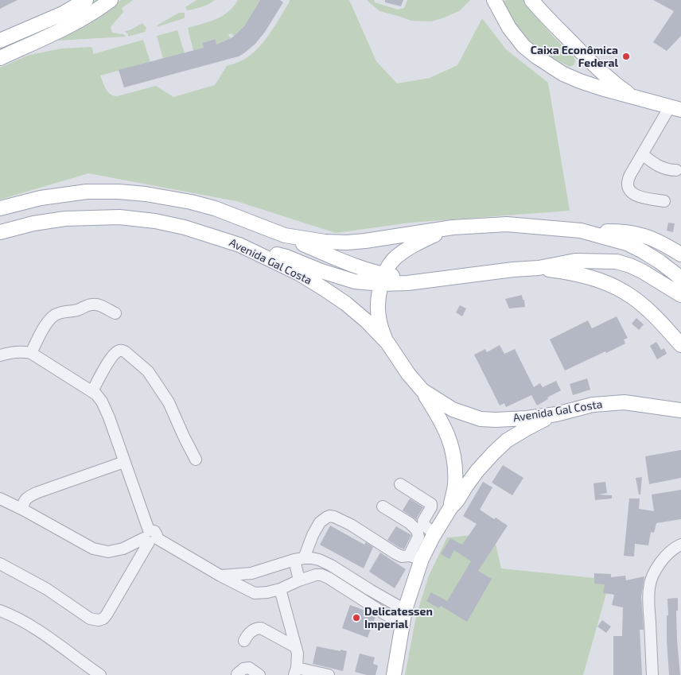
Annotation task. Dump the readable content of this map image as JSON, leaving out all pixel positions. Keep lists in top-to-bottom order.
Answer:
{
  "streets": {
    "main road": ["Avenida Gal Costa"]
  },
  "places": ["Caixa Econômica Federal", "Delicatessen Imperial"]
}
